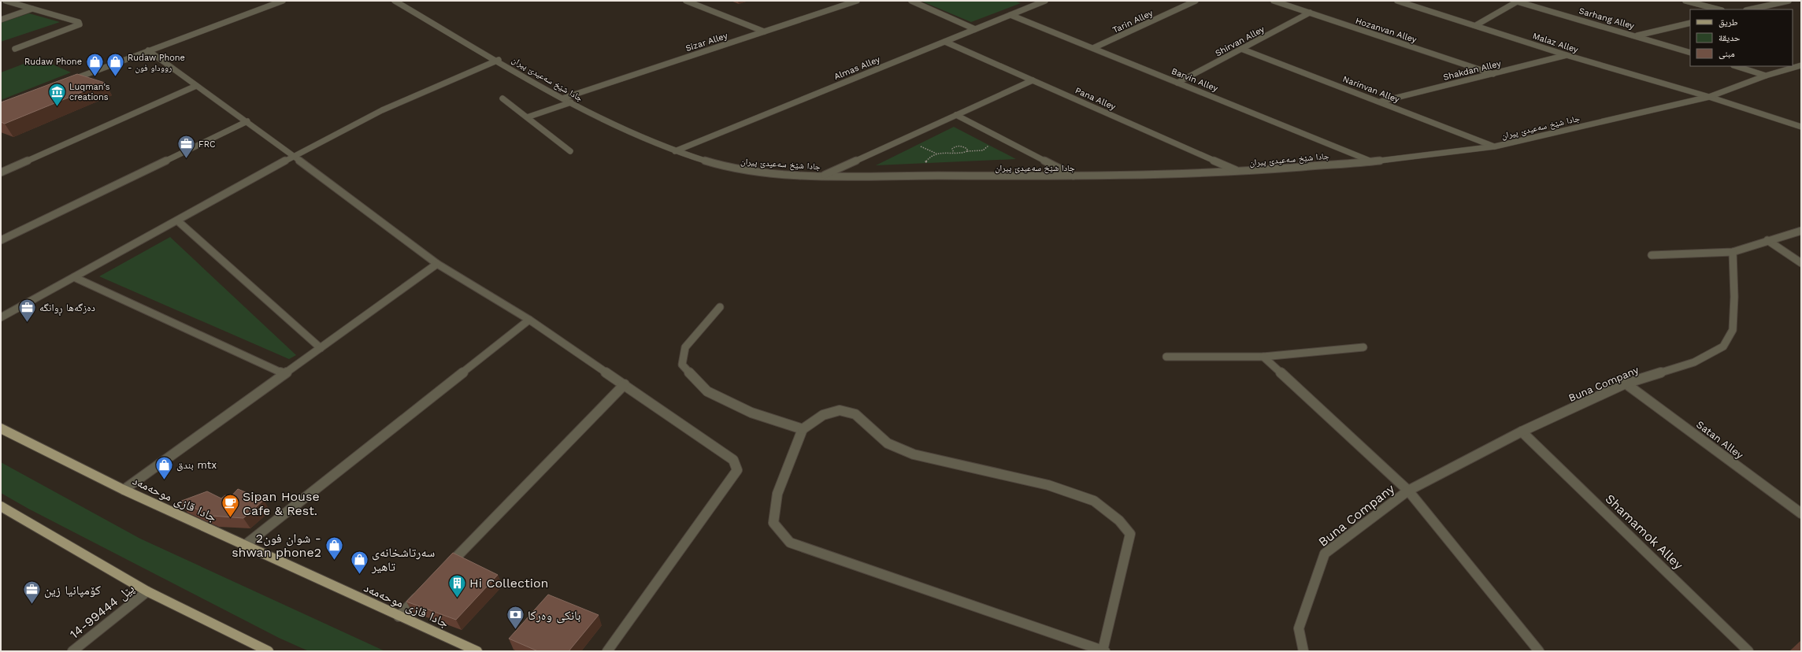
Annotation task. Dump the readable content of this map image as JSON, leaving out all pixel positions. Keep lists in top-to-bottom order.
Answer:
{
  "streets": {
    "main road": ["جادا قازی موحەمەد"],
    "street": [
      "Sarhang Alley",
      "Tarin Alley",
      "Hozanvan Alley",
      "Shirvan Alley",
      "Sizar Alley",
      "Malaz Alley",
      "Almas Alley",
      "Shakdan Alley",
      "جادا شێخ سەعیدێ پیران",
      "Barvin Alley",
      "Narinvan Alley",
      "Pana Alley",
      "Buna Company",
      "Satan Alley",
      "Shamamok Alley",
      "پێل 99444-14"
    ]
  },
  "crossings": [
    ["Tarin Alley", "Barvin Alley"],
    ["Hozanvan Alley", "Shirvan Alley"],
    ["Hozanvan Alley", "Shakdan Alley"],
    ["Shirvan Alley", "Barvin Alley"],
    ["Shirvan Alley", "Narinvan Alley"],
    ["Sizar Alley", "جادا شێخ سەعیدێ پیران"],
    ["Malaz Alley", "Shakdan Alley"],
    ["Malaz Alley", "جادا شێخ سەعیدێ پیران"],
    ["Almas Alley", "جادا شێخ سەعیدێ پیران"],
    ["Almas Alley", "Barvin Alley"],
    ["Almas Alley", "Pana Alley"],
    ["Shakdan Alley", "Narinvan Alley"],
    ["جادا شێخ سەعیدێ پیران", "Barvin Alley"],
    ["جادا شێخ سەعیدێ پیران", "Narinvan Alley"],
    ["جادا شێخ سەعیدێ پیران", "Pana Alley"],
    ["Buna Company", "Satan Alley"],
    ["Buna Company", "Shamamok Alley"]
  ],
  "places": {
    "shop": [
      "Rudaw Phone",
      "Rudaw Phone - رووداو فون",
      "بندق mtx",
      "شوان فون2 - shwan phone2",
      "سەرتاشخانەی تاهیر"
    ],
    "museum": ["Luqman's creations"],
    "office": ["FRC", "دەزگەها ڕوانگە", "کۆمپانیا زین"],
    "cafe": ["Sipan House Cafe & Rest."],
    "building": ["Hi Collection"],
    "bank": ["بانکی وەرکا"]
  },
  "legend": ["طريق", "حديقة", "مبنى"]
}
